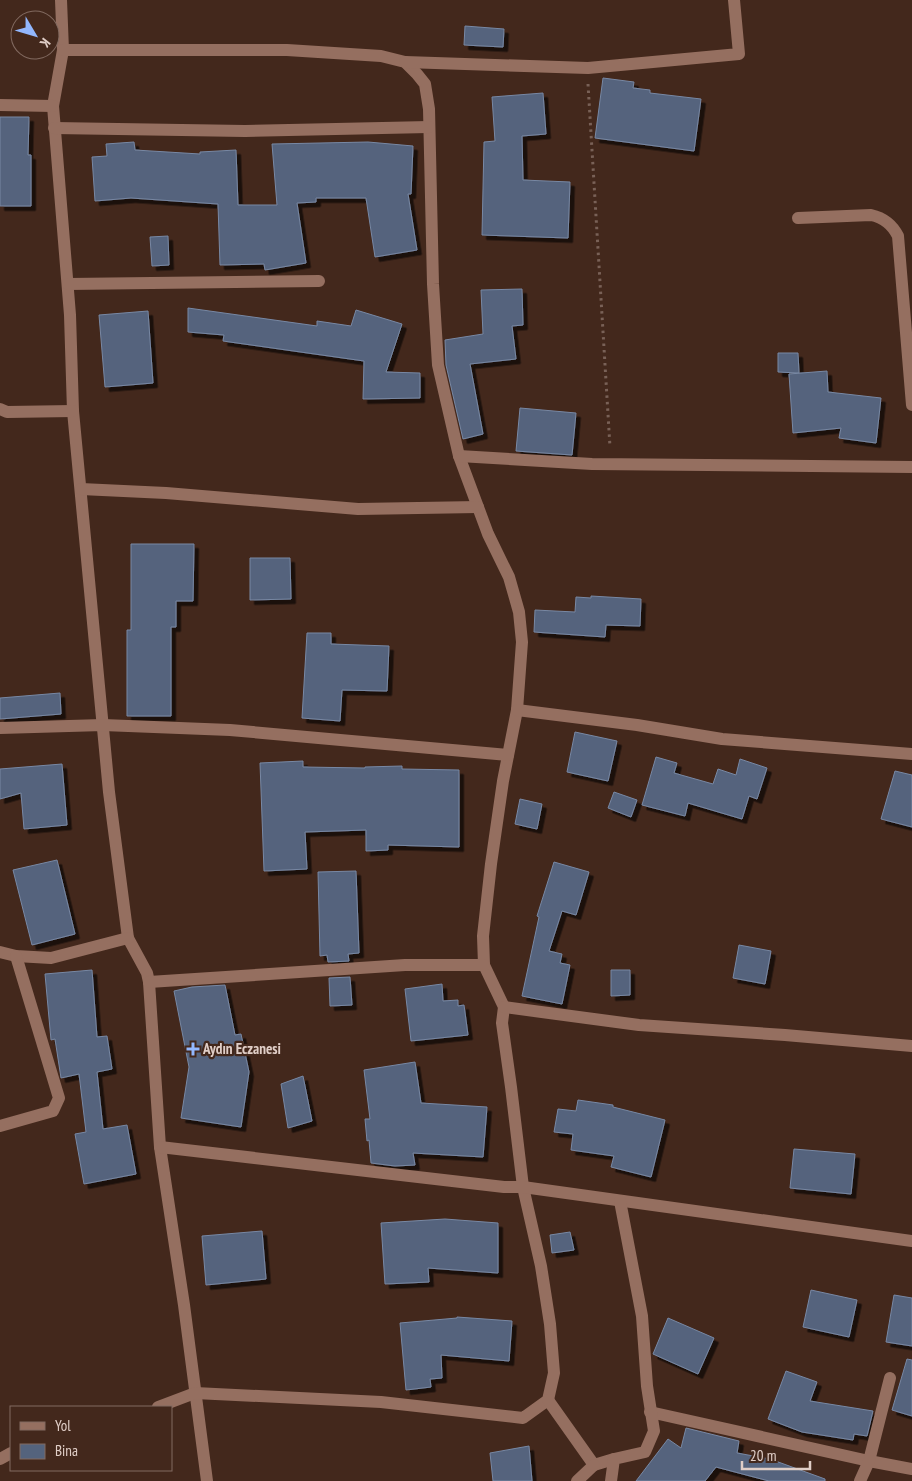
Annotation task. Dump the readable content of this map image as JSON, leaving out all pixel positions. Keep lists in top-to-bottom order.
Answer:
{
  "places": {
    "health": ["Aydın Eczanesi"]
  },
  "legend": ["Yol", "Bina"],
  "scale_bar": "20 m",
  "north": "bottom right"
}
